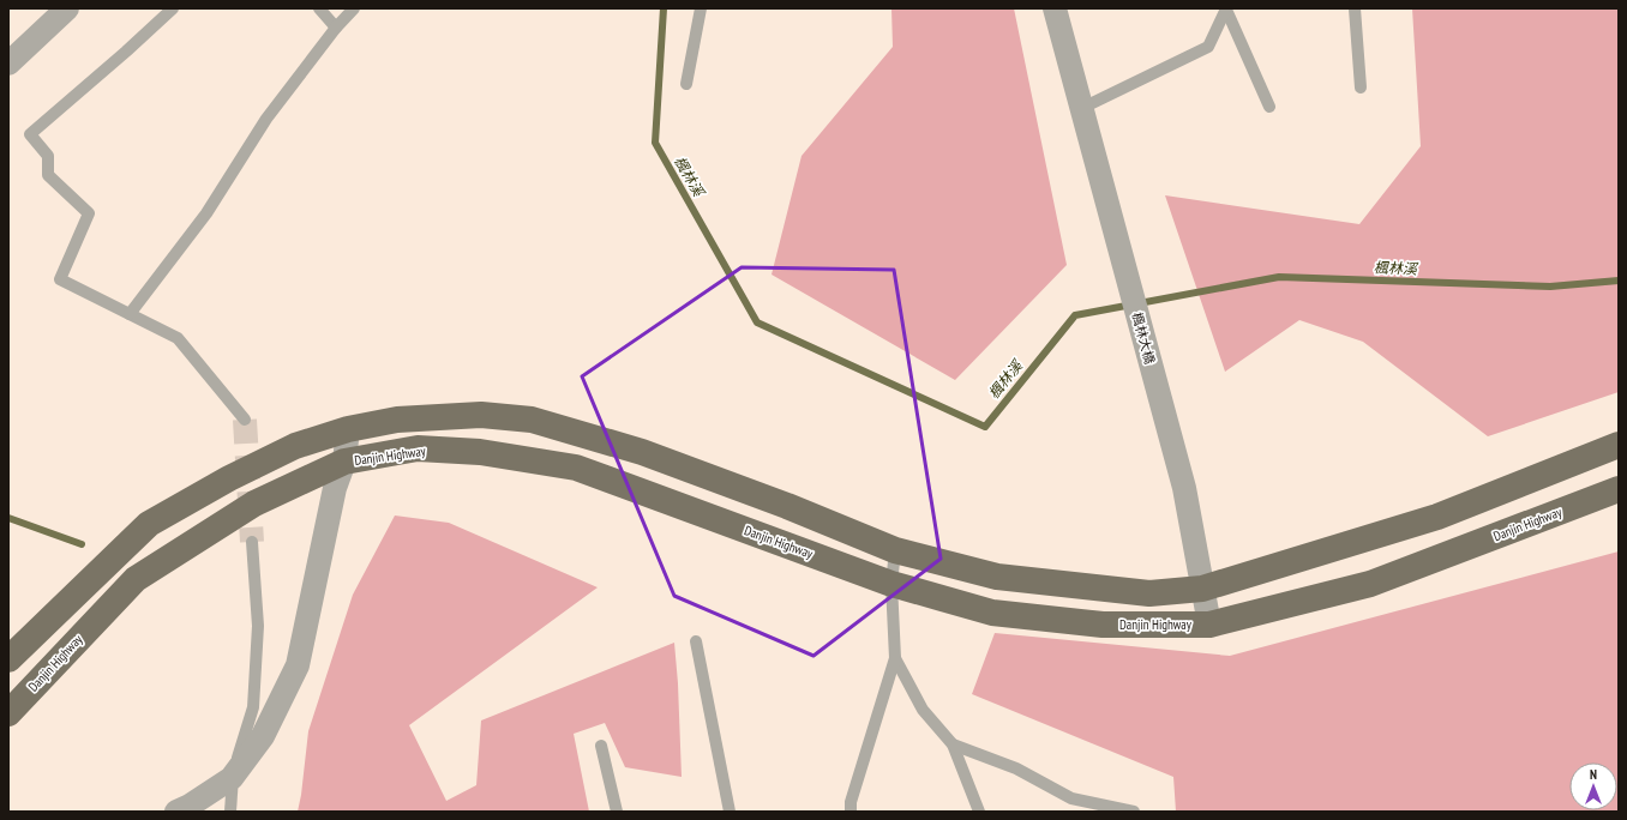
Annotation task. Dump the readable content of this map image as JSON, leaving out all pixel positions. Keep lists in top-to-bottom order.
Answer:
{
  "streets": {
    "main road": ["Danjin Highway"],
    "street": ["楓林大橋"]
  },
  "crossings": [
    ["楓林大橋", "Danjin Highway"]
  ],
  "water": ["楓林溪"],
  "north": "top"
}
